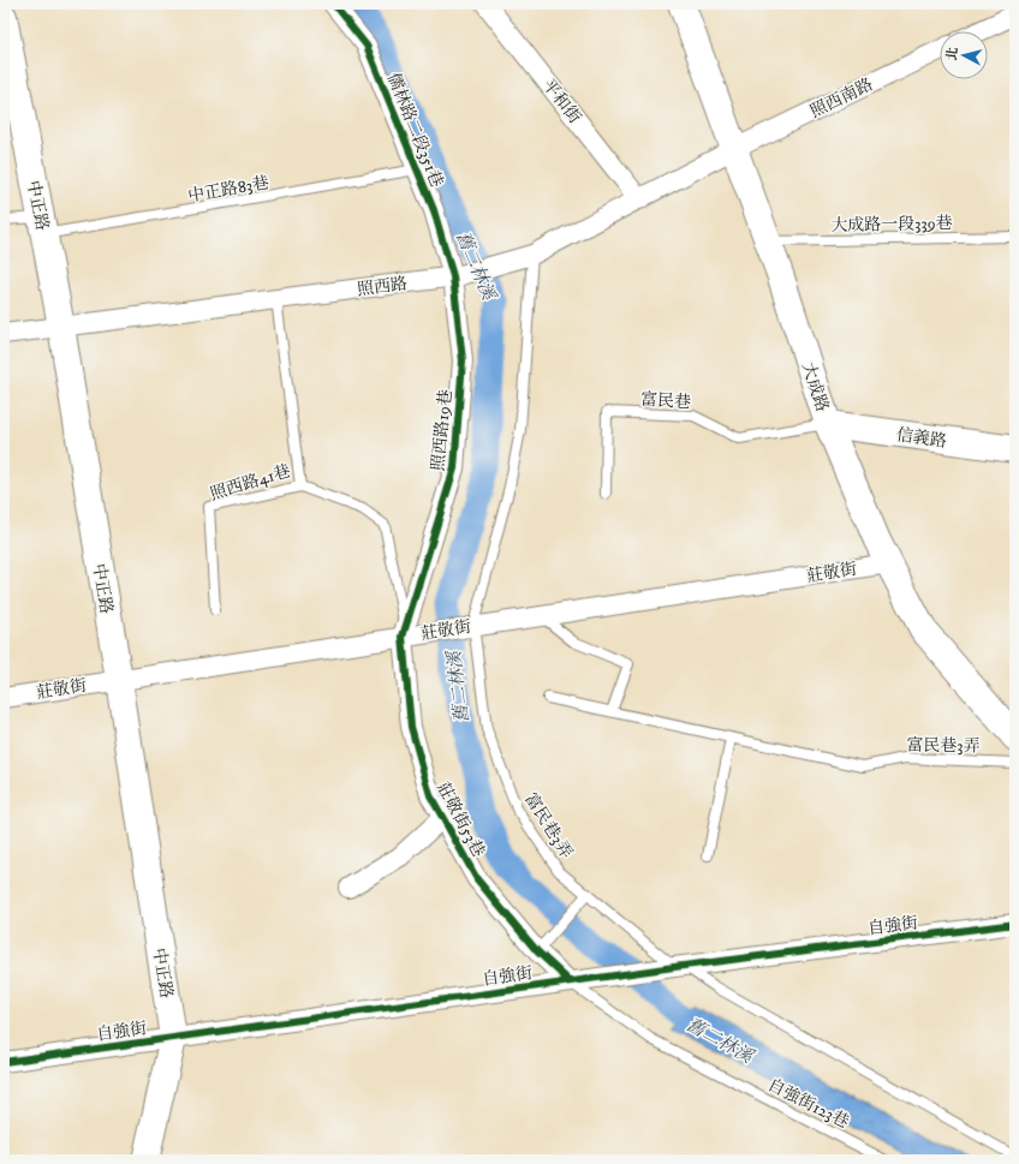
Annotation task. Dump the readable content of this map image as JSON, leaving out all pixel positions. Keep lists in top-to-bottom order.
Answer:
{
  "streets": {
    "main road": ["中正路", "大成路", "信義路"],
    "street": [
      "照西南路",
      "平和街",
      "儒林路二段351巷",
      "照西路",
      "照西路19巷",
      "莊敬街",
      "莊敬街53巷",
      "自強街"
    ],
    "lane": [
      "中正路83巷",
      "大成路一段339巷",
      "富民巷",
      "照西路41巷",
      "富民巷3弄",
      "自強街123巷"
    ]
  },
  "crossings": [
    ["照西南路", "照西路"],
    ["照西南路", "大成路"],
    ["平和街", "照西路"],
    ["儒林路二段351巷", "中正路83巷"],
    ["儒林路二段351巷", "照西路"],
    ["儒林路二段351巷", "照西路19巷"],
    ["中正路83巷", "中正路"],
    ["中正路", "照西路"],
    ["中正路", "莊敬街"],
    ["中正路", "自強街"],
    ["大成路一段339巷", "大成路"],
    ["照西路", "大成路"],
    ["照西路", "照西路19巷"],
    ["照西路", "照西路41巷"],
    ["大成路", "富民巷"],
    ["大成路", "信義路"],
    ["大成路", "莊敬街"],
    ["富民巷", "信義路"],
    ["照西路19巷", "莊敬街"],
    ["照西路19巷", "莊敬街53巷"],
    ["莊敬街", "富民巷3弄"],
    ["莊敬街", "莊敬街53巷"],
    ["富民巷3弄", "自強街"],
    ["莊敬街53巷", "自強街"],
    ["莊敬街53巷", "自強街123巷"],
    ["自強街", "自強街123巷"]
  ],
  "water": ["舊二林溪"],
  "north": "left"
}
